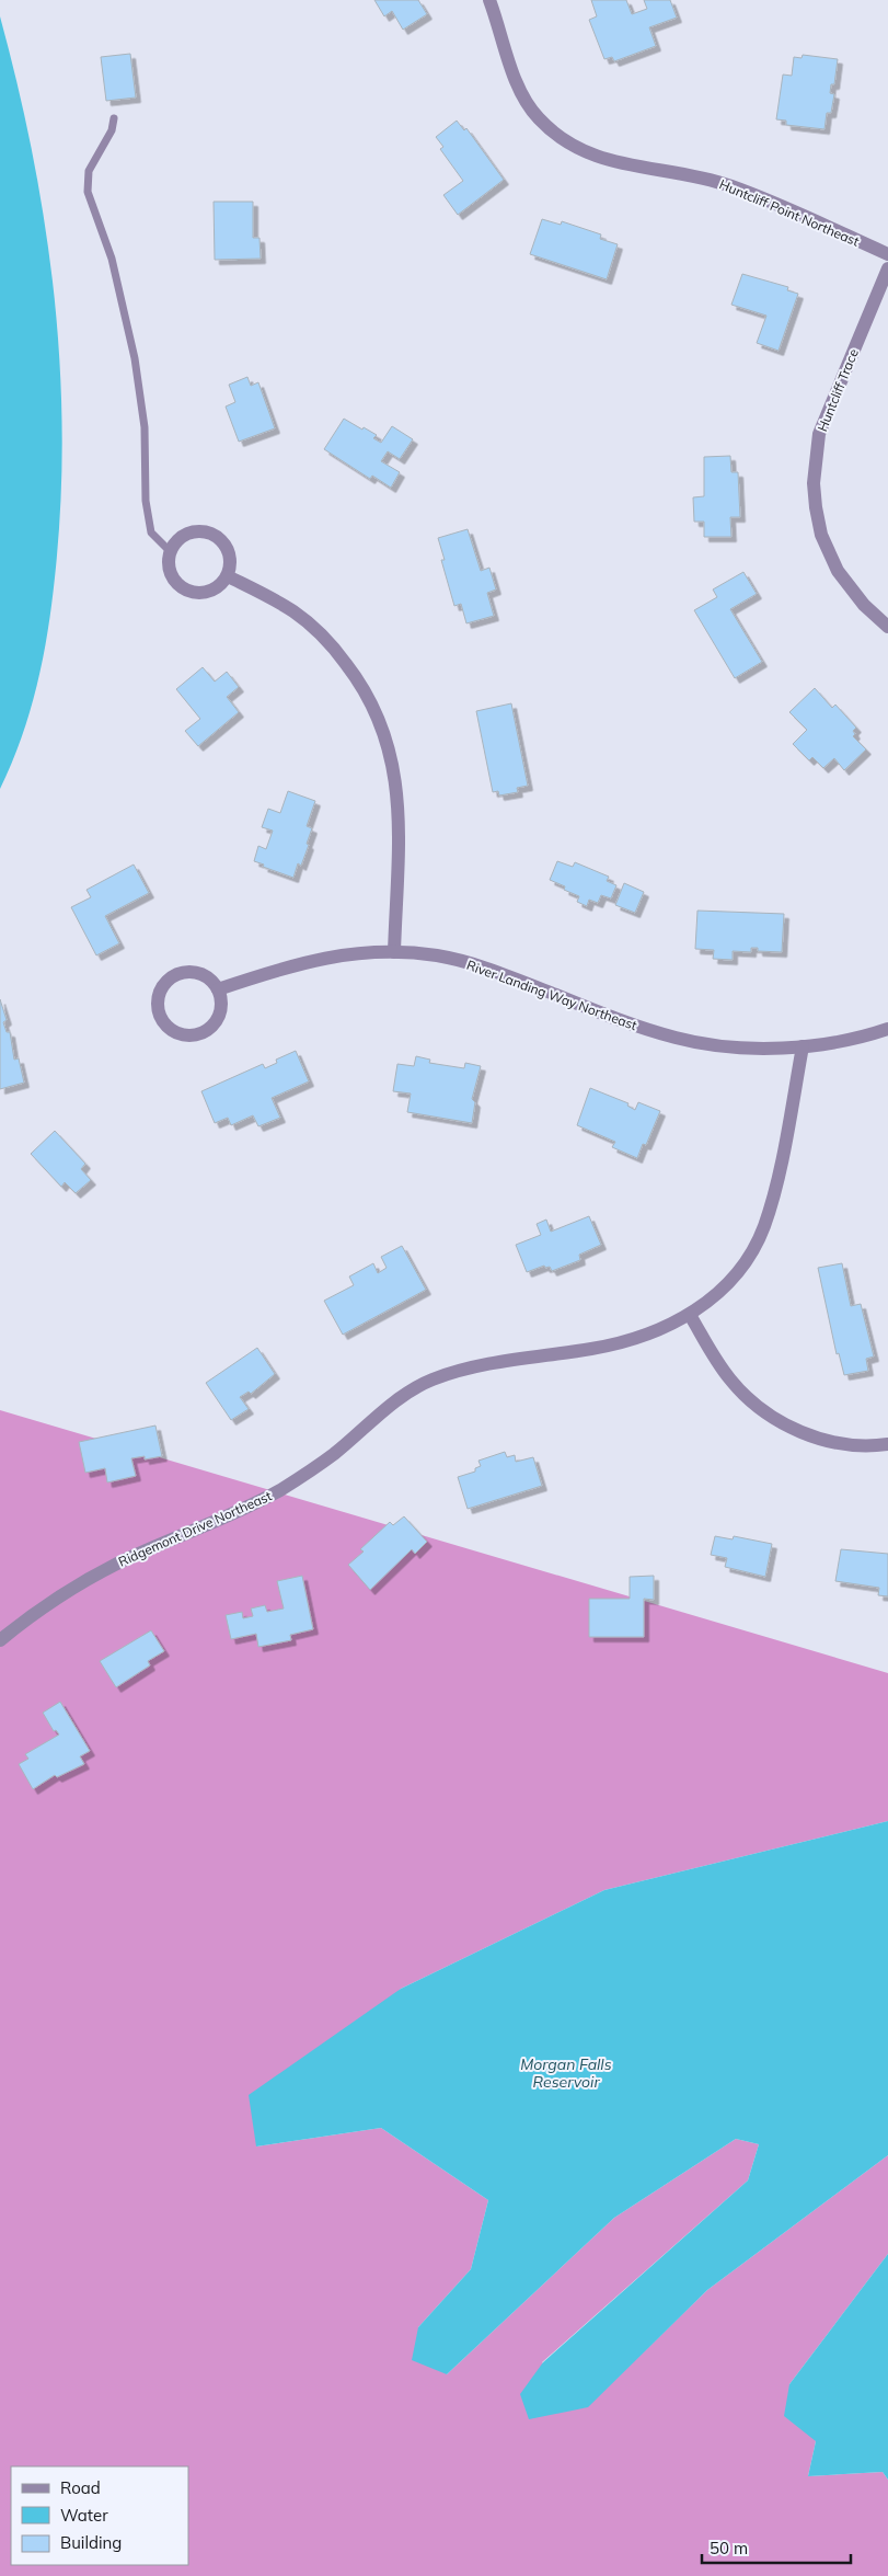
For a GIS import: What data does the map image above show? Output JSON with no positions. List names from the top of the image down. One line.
{"streets":{"street":["Huntcliff Point Northeast","Huntcliff Trace","River Landing Way Northeast","Ridgemont Drive Northeast"]},"crossings":[["River Landing Way Northeast","Ridgemont Drive Northeast"]],"water":["Morgan Falls Reservoir"],"legend":["Road","Water","Building"],"scale_bar":"50 m"}
